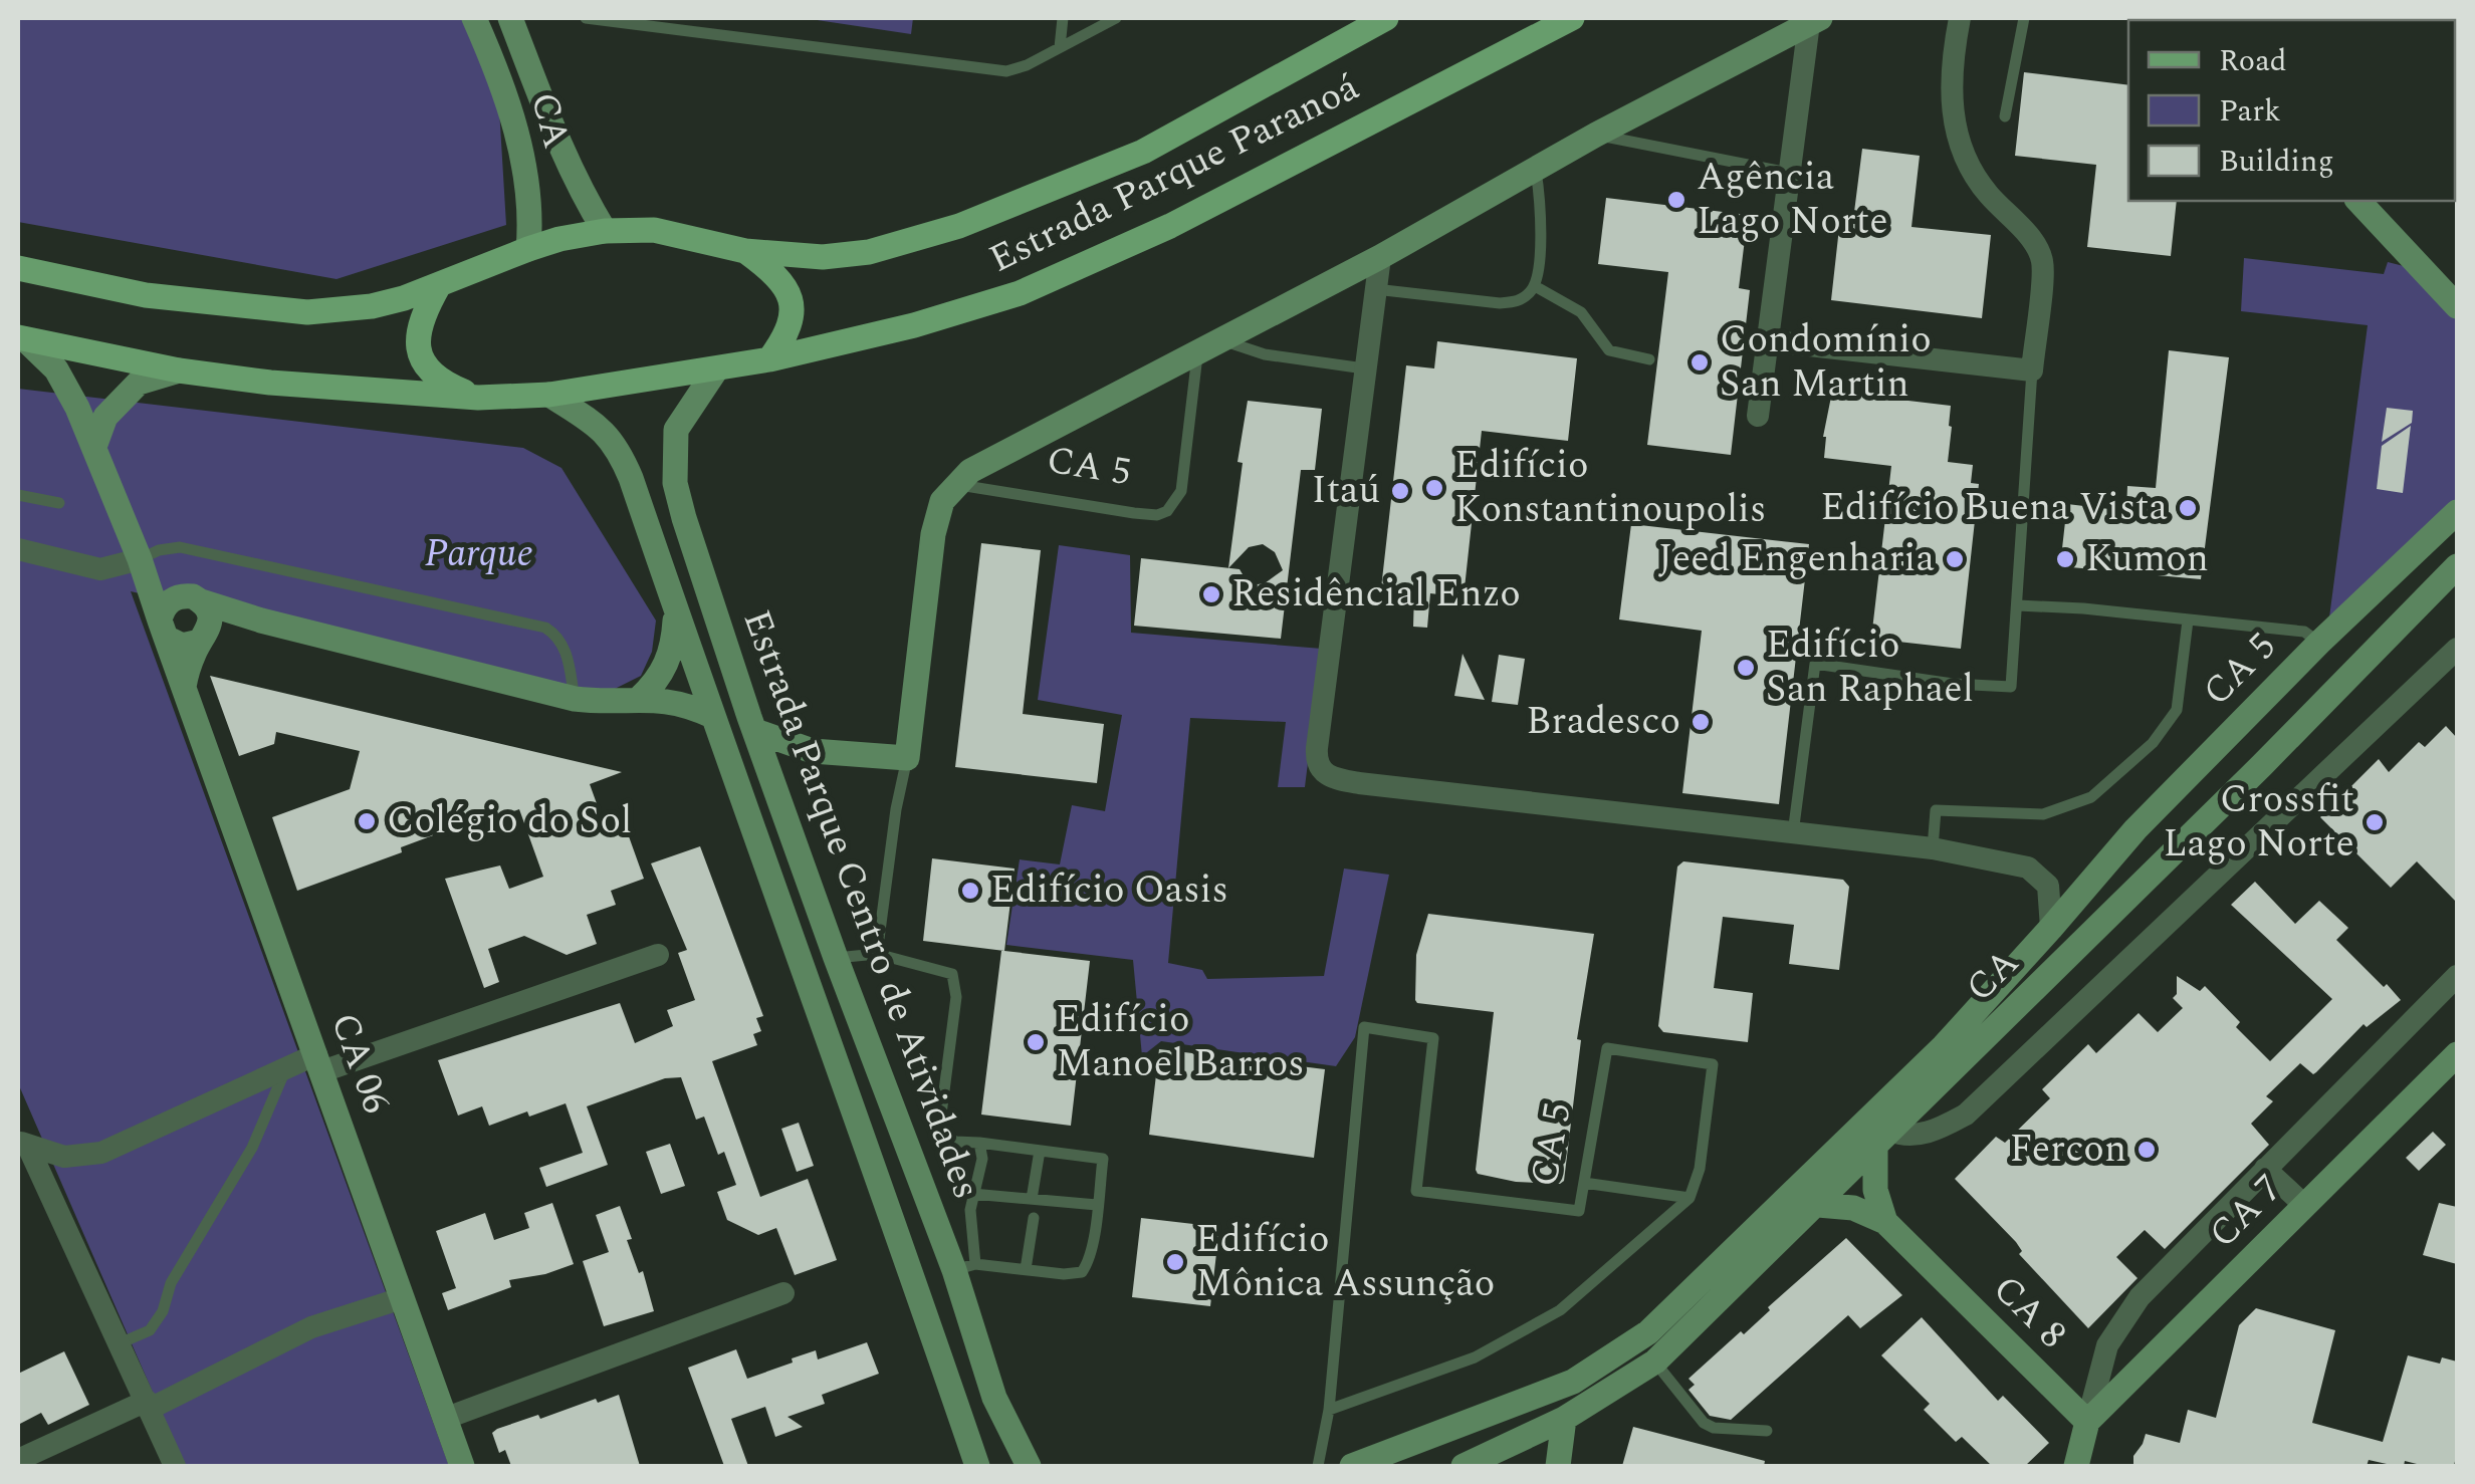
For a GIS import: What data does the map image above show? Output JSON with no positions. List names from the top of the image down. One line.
{"streets":{"main road":["Estrada Parque Paranoá"],"street":["CA","CA 5","Estrada Parque Centro de Atividades","CA 06","CA 7","CA 8"]},"crossings":[["CA","Estrada Parque Paranoá"],["CA","CA 5"],["CA","CA 8"],["Estrada Parque Paranoá","Estrada Parque Centro de Atividades"],["Estrada Parque Paranoá","CA 06"],["CA 7","CA 8"]],"parks":["Parque"],"places":["Agência Lago Norte","Condomínio San Martin","Edifício Konstantinoupolis","Itaú","Edifício Buena Vista","Jeed Engenharia","Kumon","Residêncial Enzo","Edifício San Raphael","Bradesco","Colégio do Sol","Crossfit Lago Norte","Edifício Oasis","Edifício Manoel Barros","Fercon","Edifício Mônica Assunção"],"legend":["Road","Park","Building"]}
